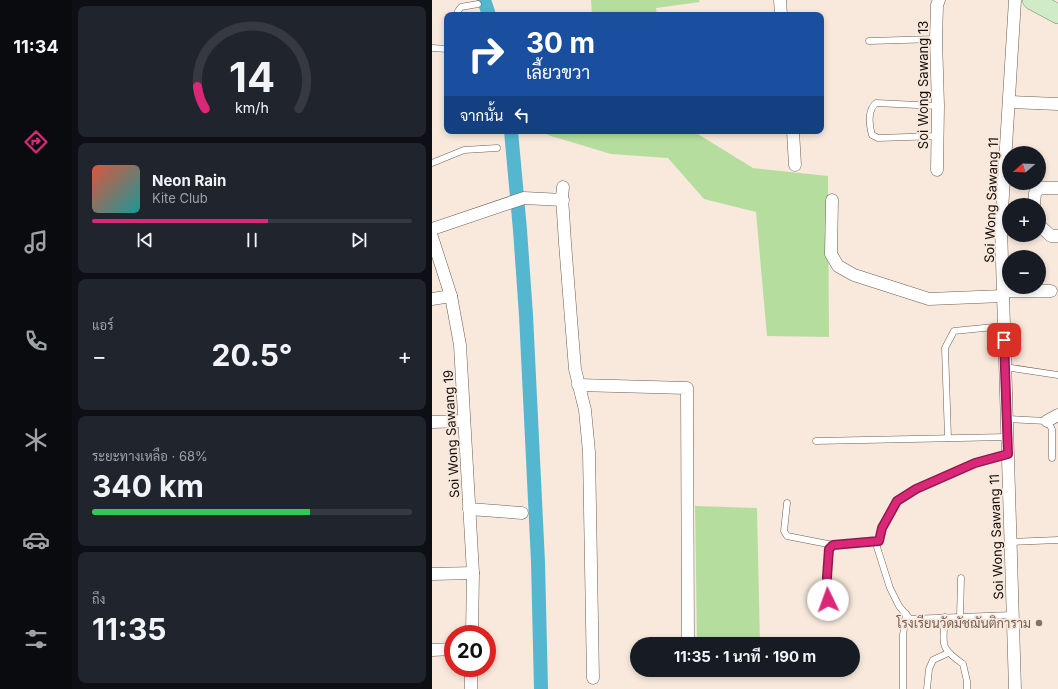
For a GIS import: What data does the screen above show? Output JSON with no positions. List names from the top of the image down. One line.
{"streets":{"street":["Soi Wong Sawang 13","Soi Wong Sawang 11","Soi Wong Sawang 19"]},"places":["โรงเรียนวัดมัชฌันติการาม"],"north":"left","page":{"tabs":"11:34","turn":["30 m","เลี้ยวขวา"],"then":"จากนั้น","map_buttons":["+","−"],"song":["Neon Rain","Kite Club"],"tile":["แอร์",["ระยะทางเหลือ · 68%","340 km"],["ถึง","11:35"]],"heat":["−","20.5°","+"],"limit":"20","trip":"11:35 · 1 นาที · 190 m","gauge":["14","km/h"]}}
